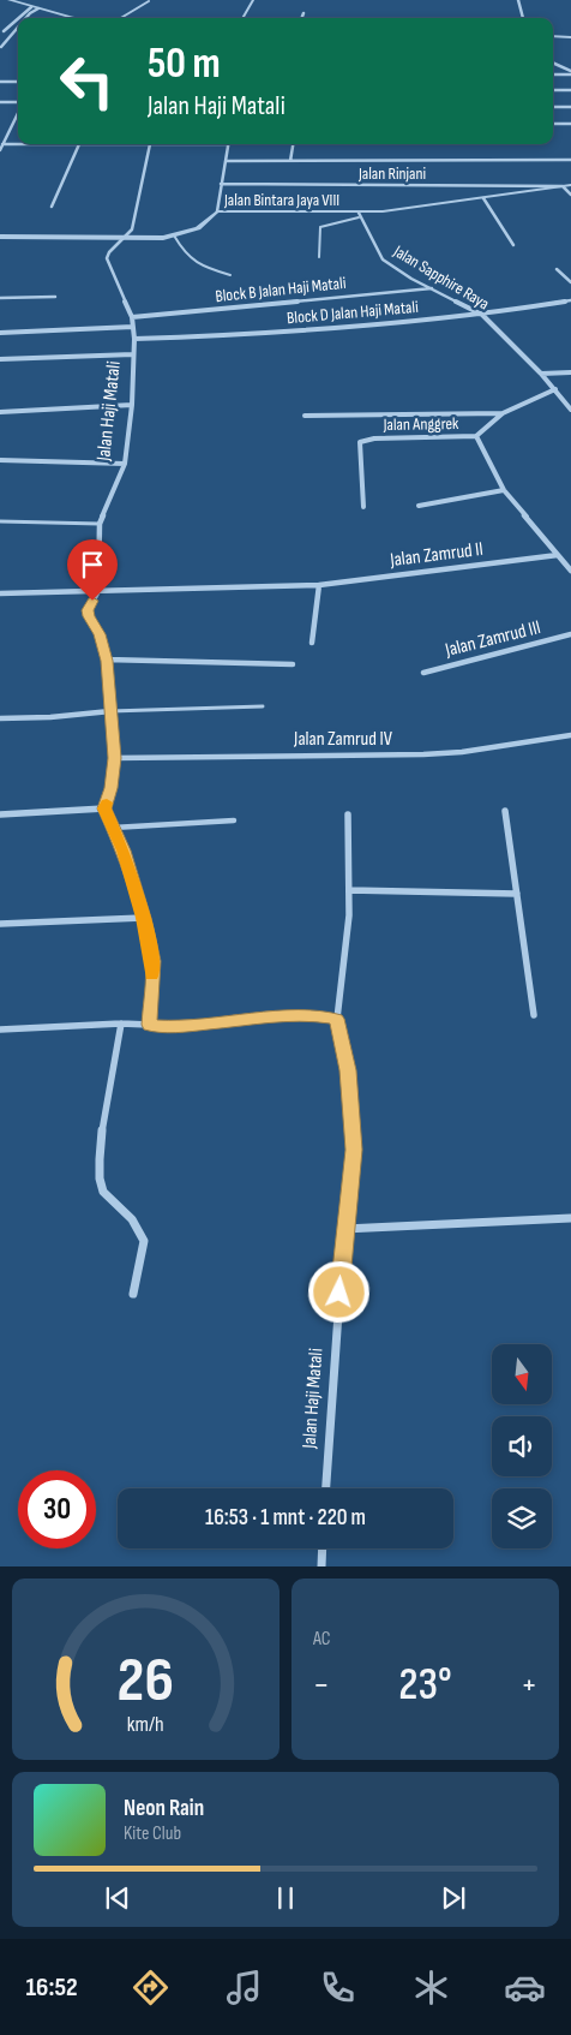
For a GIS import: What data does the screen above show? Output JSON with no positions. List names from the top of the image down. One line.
{"streets":{"street":["Jalan Rinjani","Jalan Bintara Jaya VIII","Jalan Sapphire Raya","Block B Jalan Haji Matali","Block D Jalan Haji Matali","Jalan Haji Matali","Jalan Anggrek","Jalan Zamrud II","Jalan Zamrud III","Jalan Zamrud IV"]},"crossings":[["Jalan Rinjani","Jalan Bintara Jaya VIII"],["Jalan Bintara Jaya VIII","Jalan Sapphire Raya"],["Jalan Bintara Jaya VIII","Jalan Haji Matali"],["Jalan Sapphire Raya","Block B Jalan Haji Matali"],["Jalan Sapphire Raya","Block D Jalan Haji Matali"],["Block B Jalan Haji Matali","Jalan Haji Matali"],["Block D Jalan Haji Matali","Jalan Haji Matali"],["Jalan Haji Matali","Jalan Zamrud II"],["Jalan Haji Matali","Jalan Zamrud IV"]],"north":"bottom","page":{"turn":["50 m","Jalan Haji Matali"],"limit":"30","trip":"16:53 · 1 mnt · 220 m","tile":"AC","heat":["−","23°","+"],"song":["Neon Rain","Kite Club"],"tabs":"16:52","gauge":["26","km/h"]}}
